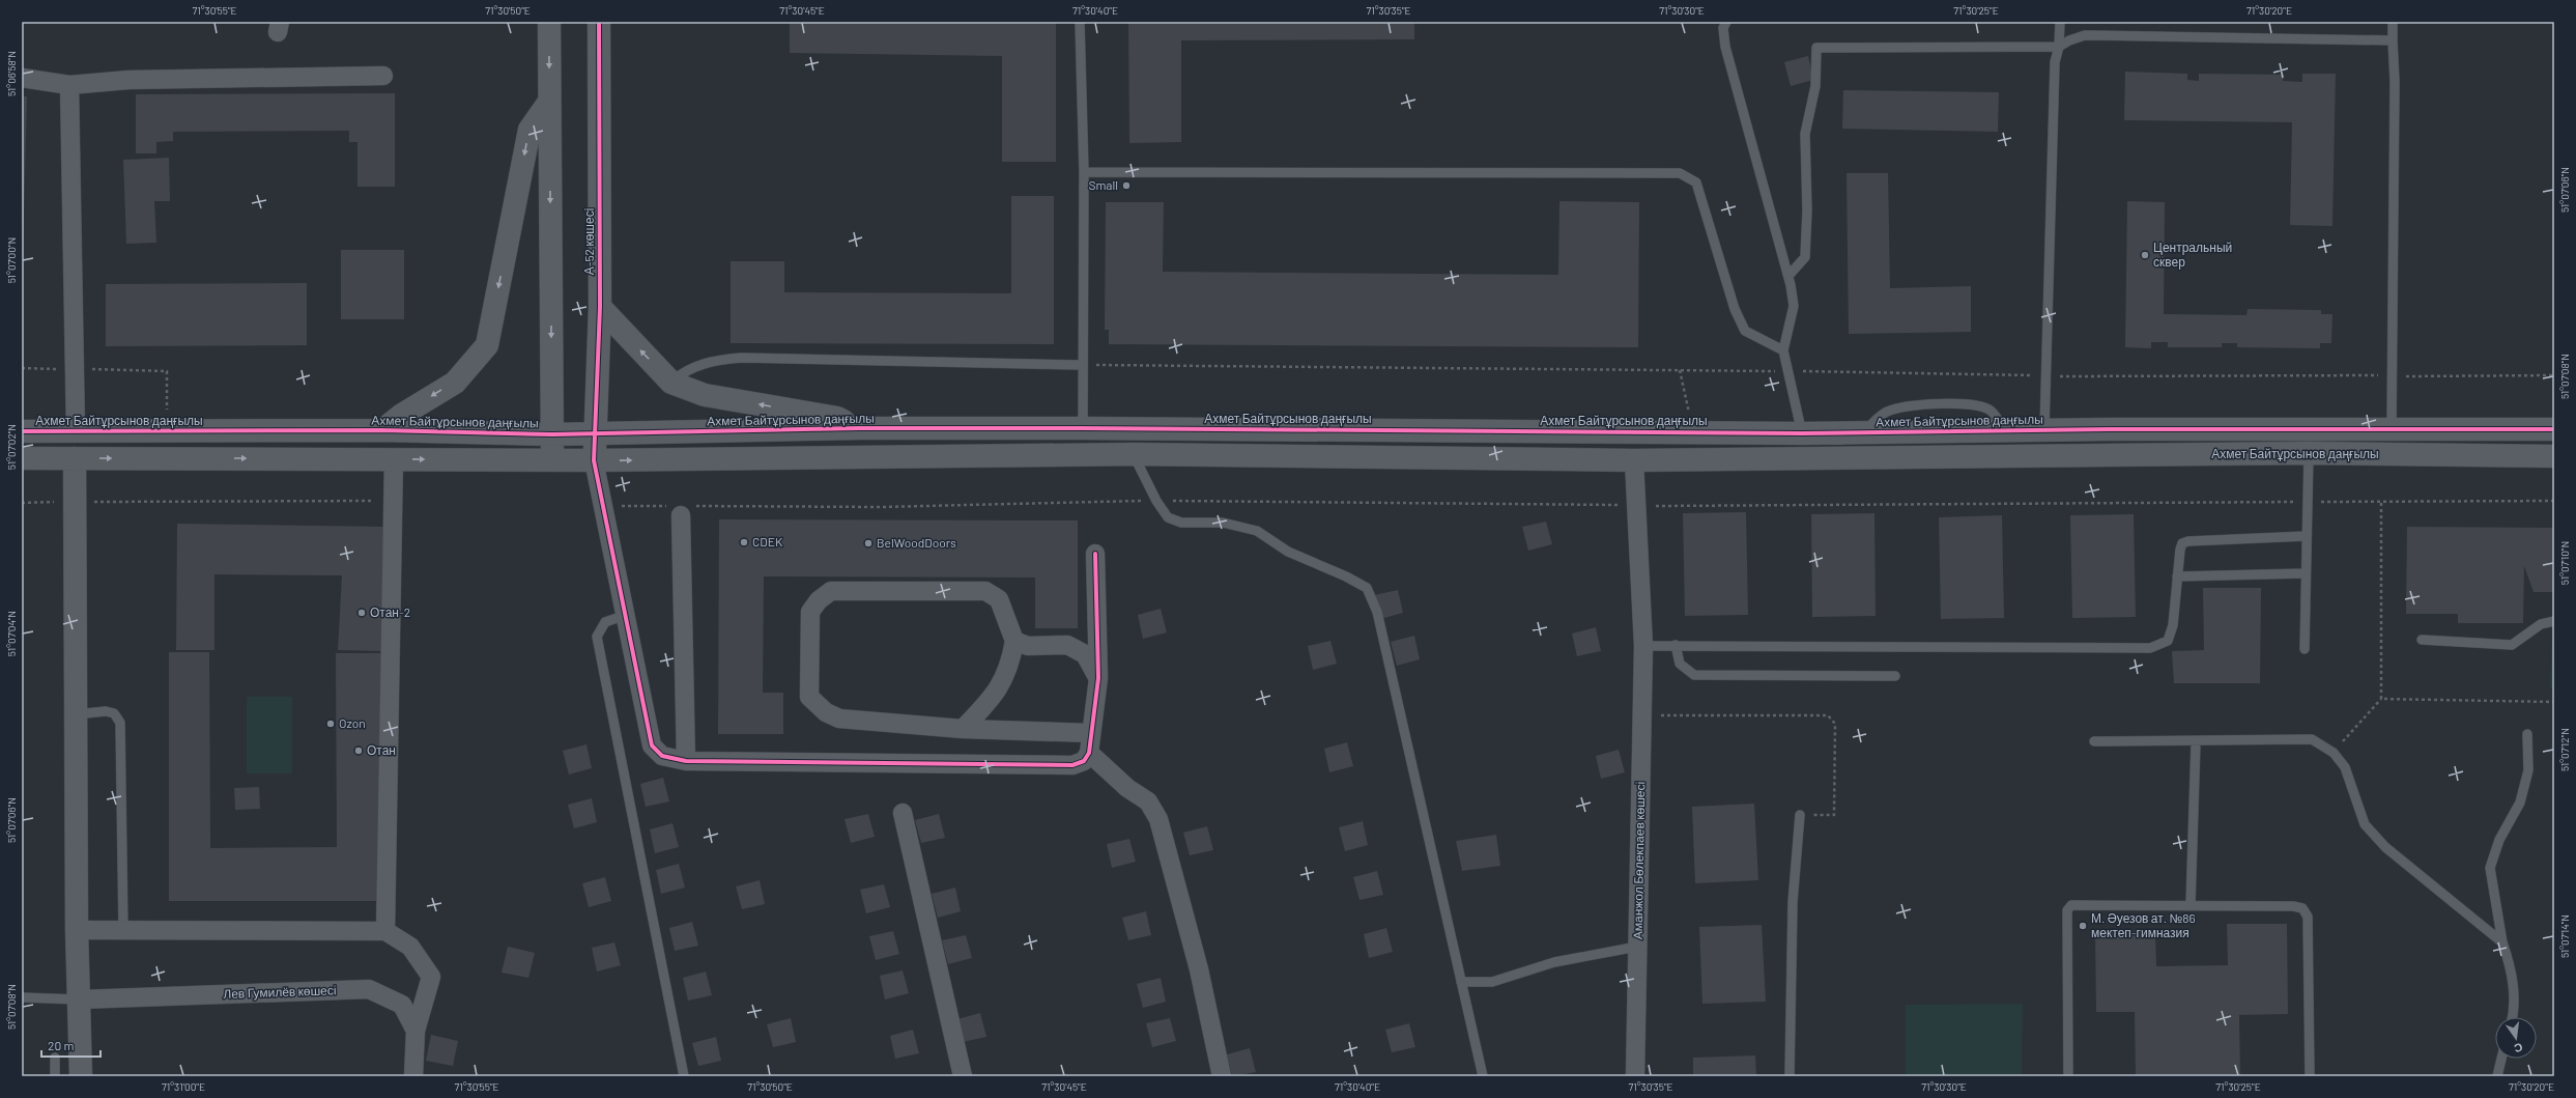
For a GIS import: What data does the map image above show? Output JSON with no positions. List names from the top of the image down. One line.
{"streets":{"street":["А-52 көшесі","Ахмет Байтұрсынов даңғылы","Аманжол Бөлекпаев көшесі","Лев Гумилёв көшесі"]},"crossings":[["А-52 көшесі","Ахмет Байтұрсынов даңғылы"],["Ахмет Байтұрсынов даңғылы","Аманжол Бөлекпаев көшесі"]],"places":["Small","Центральный сквер","CDEK","BelWoodDoors","Отан-2","Ozon","Отан","М. Әуезов ат. №86 мектеп-гимназия"],"scale_bar":"20 m","north":"bottom","coordinates":["71°30'55\"E","71°30'50\"E","71°30'45\"E","71°30'40\"E","71°30'35\"E","71°30'30\"E","71°30'25\"E","71°30'20\"E","51°06'58\"N","51°07'06\"N","51°07'00\"N","51°07'08\"N","51°07'02\"N","51°07'10\"N","51°07'04\"N","51°07'12\"N","51°07'14\"N","71°31'00\"E"]}
